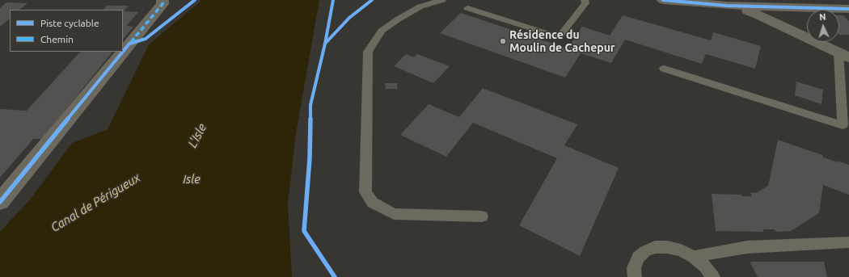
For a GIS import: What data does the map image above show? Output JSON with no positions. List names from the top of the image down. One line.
{"water":["L'Isle","Isle","Canal de Périgueux"],"places":["Résidence du Moulin de Cachepur"],"legend":["Piste cyclable","Chemin"],"north":"top"}
